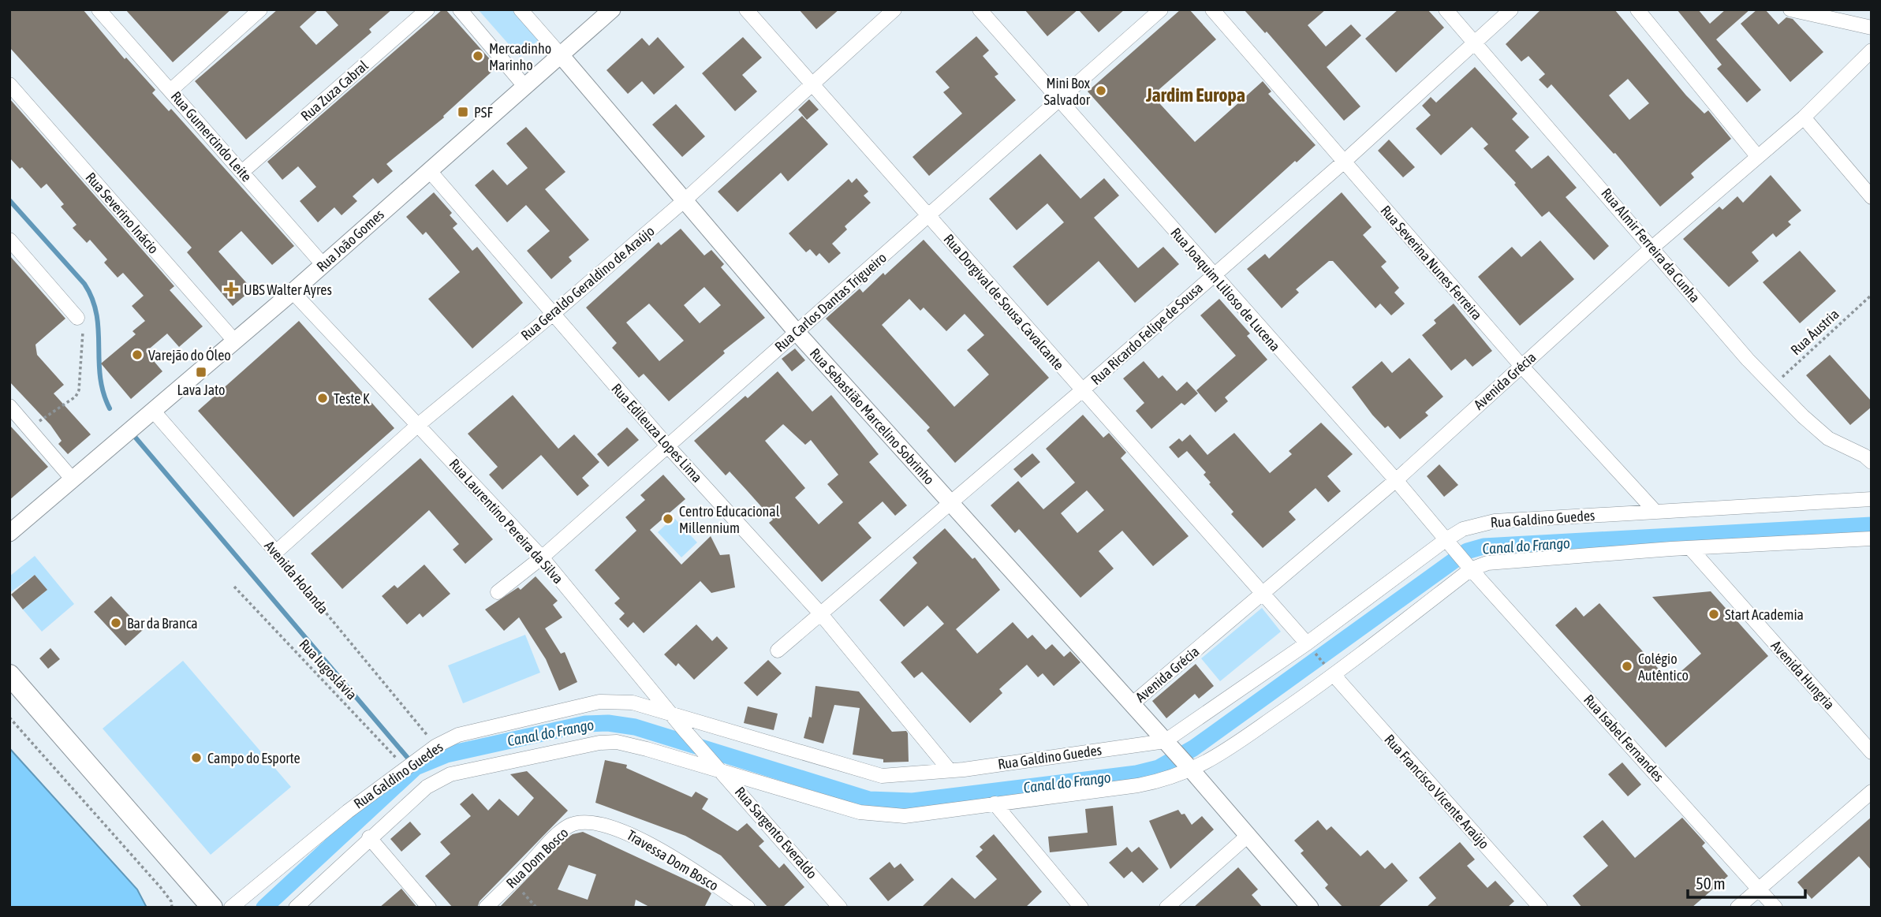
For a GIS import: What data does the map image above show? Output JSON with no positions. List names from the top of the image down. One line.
{"streets":{"street":["Rua Zuza Cabral","Rua Gumercindo Leite","Rua Severino Inácio","Rua João Gomes","Rua Almir Ferreira da Cunha","Rua Severina Nunes Ferreira","Rua Geraldo Geraldino de Araújo","Rua Joaquim Lilioso de Lucena","Rua Carlos Dantas Trigueiro","Rua Dorgival de Sousa Cavalcante","Rua Ricardo Felipe de Sousa","Avenida Grécia","Rua Sebastião Marcelino Sobrinho","Rua Edileuza Lopes Lima","Rua Galdino Guedes","Rua Laurentino Pereira da Silva","Avenida Holanda","Avenida Hungria","Rua Isabel Fernandes","Rua Francisco Vicente Araújo","Rua Sargento Everaldo","Rua Dom Bosco","Travessa Dom Bosco"],"path":["Rua Áustria","Rua Iugoslávia"]},"crossings":[["Rua Zuza Cabral","Rua Gumercindo Leite"],["Rua Gumercindo Leite","Rua João Gomes"],["Rua Severino Inácio","Rua João Gomes"],["Rua João Gomes","Rua Sebastião Marcelino Sobrinho"],["Rua João Gomes","Rua Edileuza Lopes Lima"],["Rua João Gomes","Rua Laurentino Pereira da Silva"],["Rua João Gomes","Avenida Holanda"],["Rua Almir Ferreira da Cunha","Rua Áustria"],["Rua Almir Ferreira da Cunha","Rua Ricardo Felipe de Sousa"],["Rua Almir Ferreira da Cunha","Avenida Grécia"],["Rua Severina Nunes Ferreira","Rua Ricardo Felipe de Sousa"],["Rua Severina Nunes Ferreira","Avenida Grécia"],["Rua Severina Nunes Ferreira","Rua Galdino Guedes"],["Rua Geraldo Geraldino de Araújo","Rua Dorgival de Sousa Cavalcante"],["Rua Geraldo Geraldino de Araújo","Rua Sebastião Marcelino Sobrinho"],["Rua Geraldo Geraldino de Araújo","Rua Edileuza Lopes Lima"],["Rua Geraldo Geraldino de Araújo","Rua Laurentino Pereira da Silva"],["Rua Geraldo Geraldino de Araújo","Avenida Holanda"],["Rua Joaquim Lilioso de Lucena","Rua Carlos Dantas Trigueiro"],["Rua Joaquim Lilioso de Lucena","Rua Ricardo Felipe de Sousa"],["Rua Joaquim Lilioso de Lucena","Avenida Grécia"],["Rua Joaquim Lilioso de Lucena","Rua Galdino Guedes"],["Rua Joaquim Lilioso de Lucena","Rua Isabel Fernandes"],["Rua Carlos Dantas Trigueiro","Rua Dorgival de Sousa Cavalcante"],["Rua Carlos Dantas Trigueiro","Rua Sebastião Marcelino Sobrinho"],["Rua Carlos Dantas Trigueiro","Rua Edileuza Lopes Lima"],["Rua Carlos Dantas Trigueiro","Rua Laurentino Pereira da Silva"],["Rua Dorgival de Sousa Cavalcante","Rua Ricardo Felipe de Sousa"],["Rua Dorgival de Sousa Cavalcante","Avenida Grécia"],["Rua Dorgival de Sousa Cavalcante","Rua Galdino Guedes"],["Rua Ricardo Felipe de Sousa","Rua Sebastião Marcelino Sobrinho"],["Rua Ricardo Felipe de Sousa","Rua Edileuza Lopes Lima"],["Avenida Grécia","Rua Sebastião Marcelino Sobrinho"],["Rua Sebastião Marcelino Sobrinho","Rua Galdino Guedes"],["Rua Edileuza Lopes Lima","Rua Galdino Guedes"],["Rua Galdino Guedes","Rua Laurentino Pereira da Silva"],["Rua Galdino Guedes","Avenida Holanda"],["Rua Galdino Guedes","Rua Iugoslávia"],["Rua Galdino Guedes","Avenida Hungria"],["Rua Galdino Guedes","Rua Isabel Fernandes"],["Rua Galdino Guedes","Rua Francisco Vicente Araújo"],["Rua Galdino Guedes","Rua Sargento Everaldo"],["Rua Laurentino Pereira da Silva","Rua Sargento Everaldo"],["Rua Dom Bosco","Travessa Dom Bosco"]],"districts":["Jardim Europa"],"water":["Canal do Frango"],"places":{"other":["Mercadinho Marinho","Mini Box Salvador","Varejão do Óleo","Teste K","Centro Educacional Millennium","Start Academia","Bar da Branca","Colégio Autêntico","Campo do Esporte"],"transit":["PSF","Lava Jato"],"health":["UBS Walter Ayres"]},"scale_bar":"50 m"}
